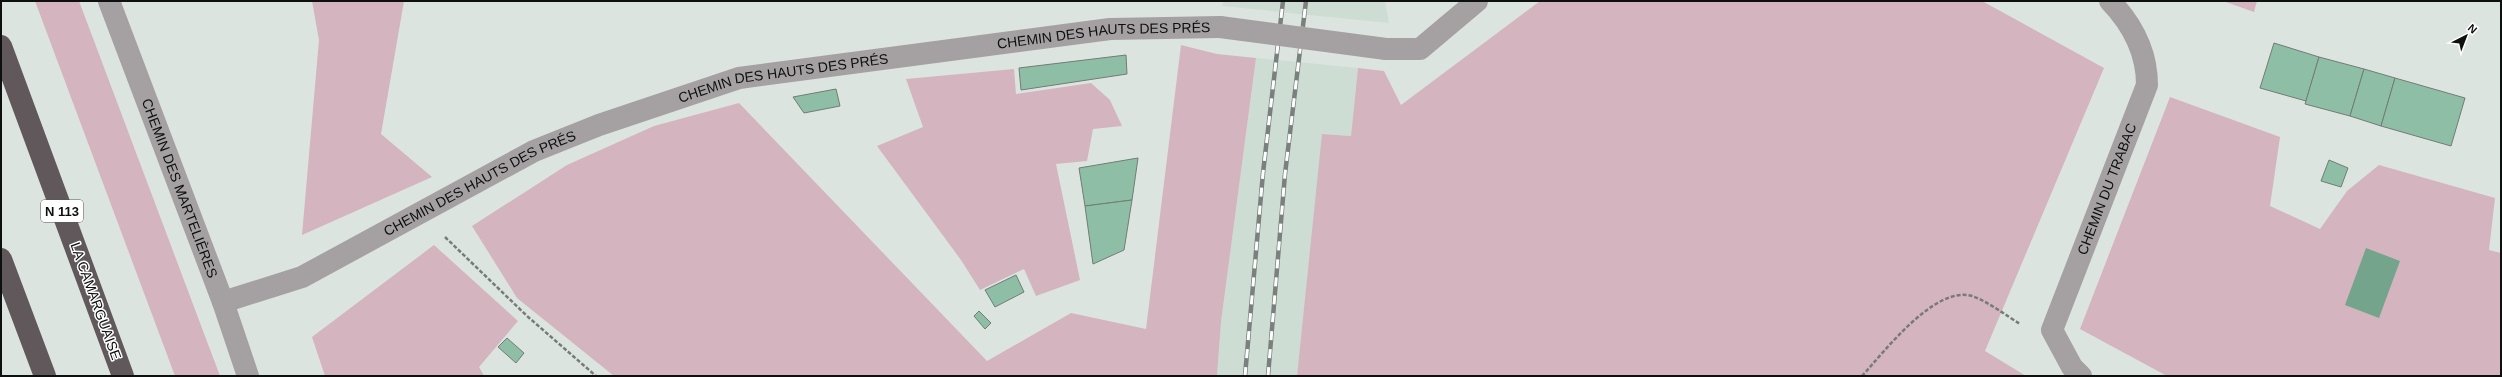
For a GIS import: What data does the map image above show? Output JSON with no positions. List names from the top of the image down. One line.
{"streets":{"highway":["N 113","LA CAMARGUAISE"],"street":["CHEMIN DES HAUTS DES PRÉS","CHEMIN DES MARTELIÈRES","CHEMIN DU TRABAC"]},"crossings":[["CHEMIN DES HAUTS DES PRÉS","CHEMIN DES MARTELIÈRES"]],"north":"top right"}
